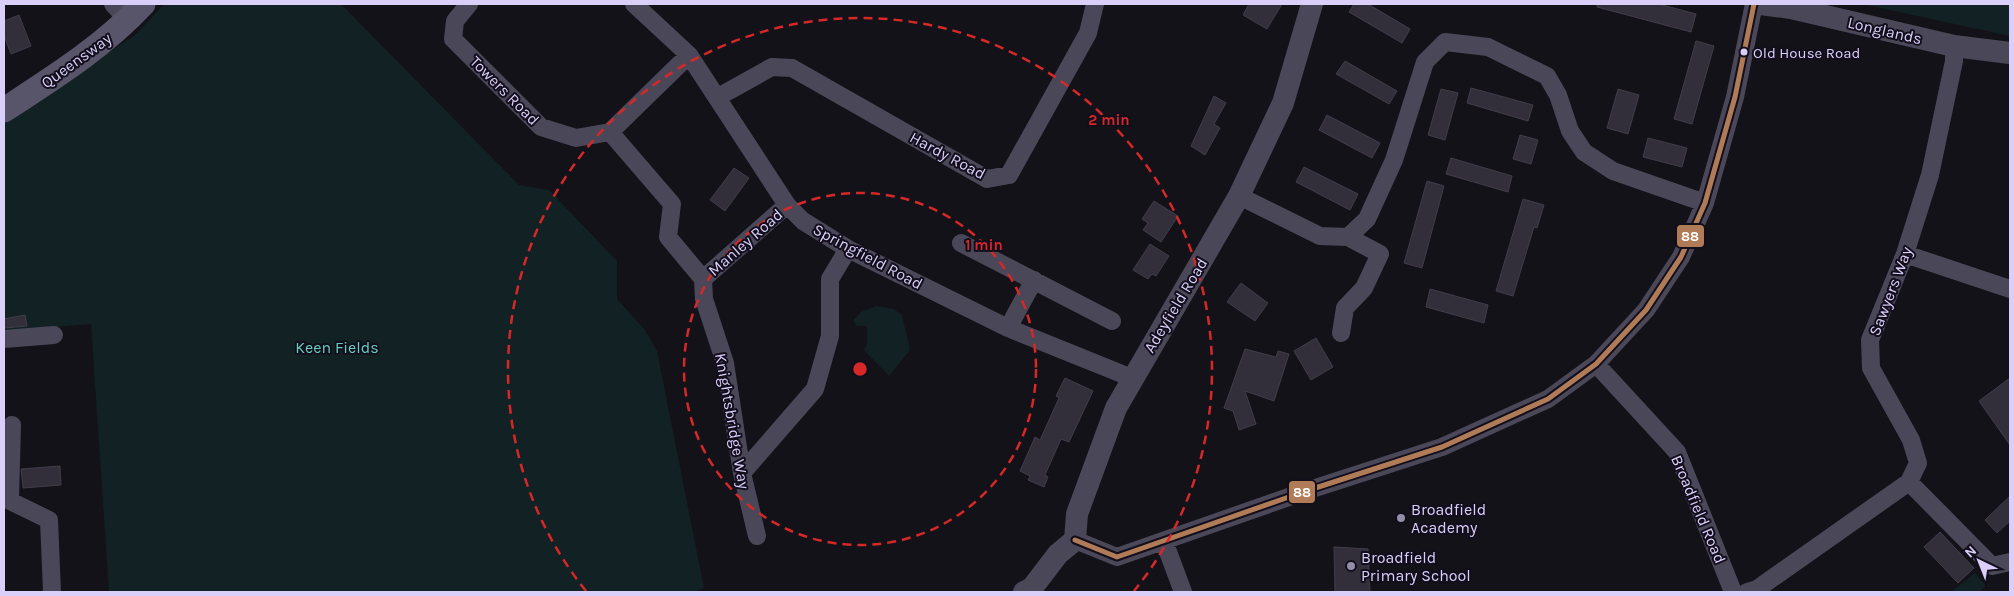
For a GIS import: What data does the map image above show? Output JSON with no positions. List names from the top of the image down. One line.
{"streets":{"main road":["Queensway"],"street":["Longlands","Towers Road","Hardy Road","Manley Road","Springfield Road","Sawyers Way","Adeyfield Road","Knightsbridge Way","Broadfield Road"]},"crossings":[["Longlands","Sawyers Way"],["Hardy Road","Springfield Road"],["Manley Road","Springfield Road"],["Manley Road","Knightsbridge Way"],["Springfield Road","Adeyfield Road"]],"parks":["Keen Fields"],"places":["Old House Road","Broadfield Academy","Broadfield Primary School"],"lines":["transit line 88"],"north":"top left","rings":["2 min","1 min"]}
